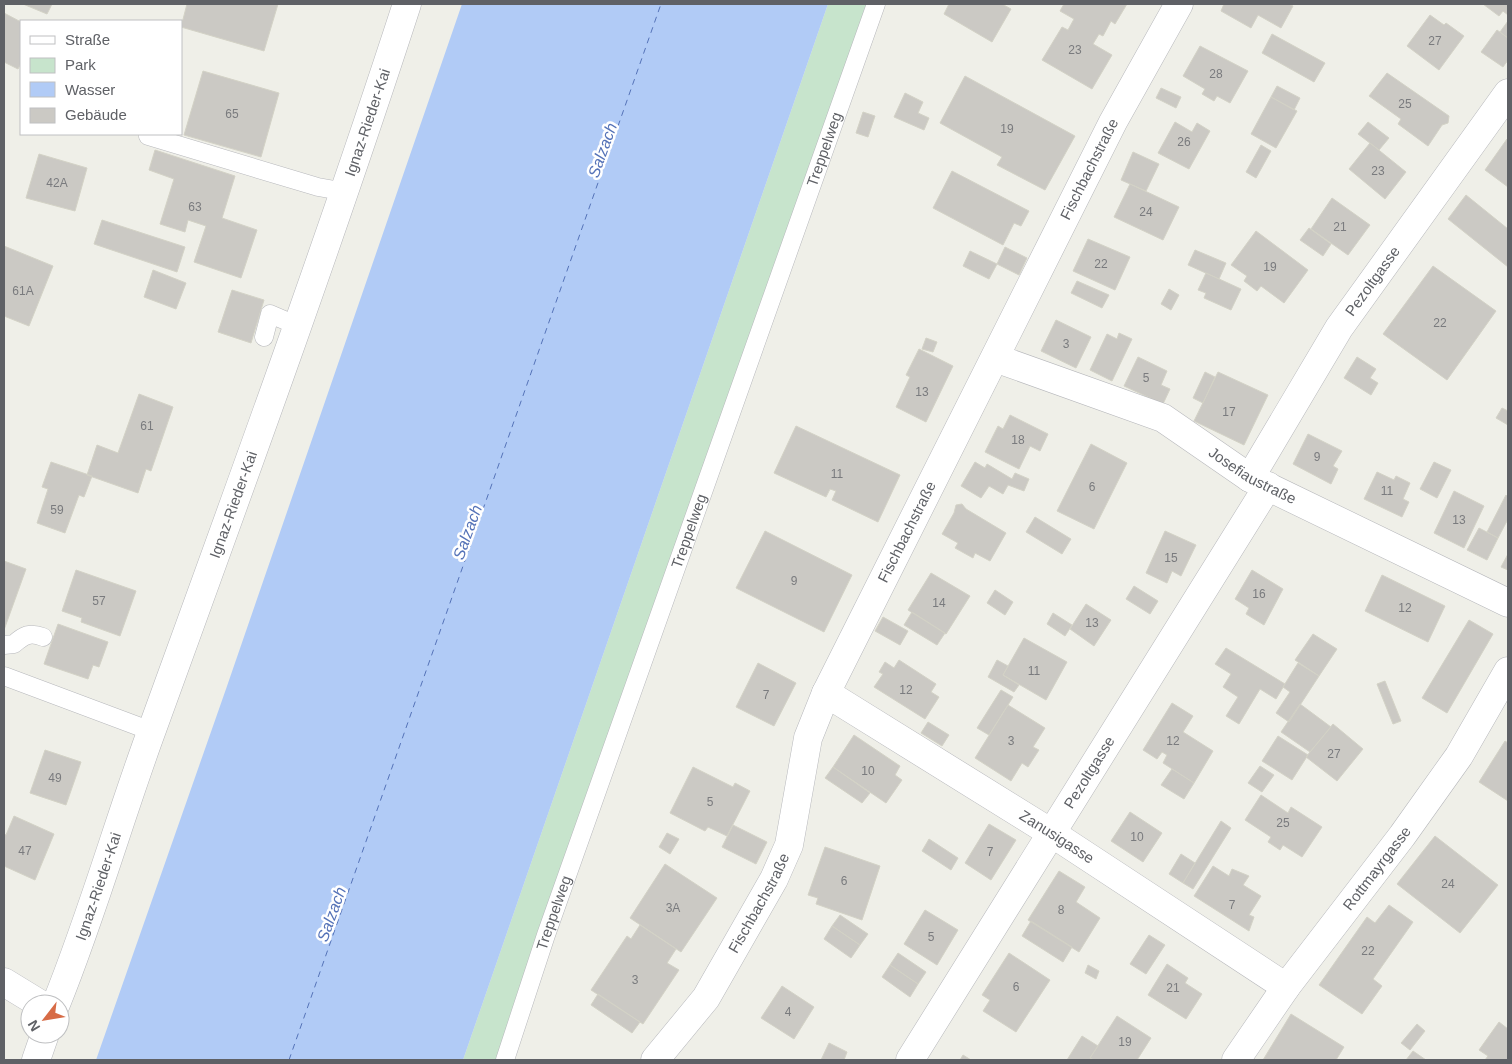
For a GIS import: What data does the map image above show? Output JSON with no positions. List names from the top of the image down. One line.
{"streets":{"street":["Ignaz-Rieder-Kai","Fischbachstraße","Pezoltgasse","Josefiaustraße","Zanusigasse","Rottmayrgasse"],"lane":["Treppelweg"]},"crossings":[["Fischbachstraße","Josefiaustraße"],["Fischbachstraße","Zanusigasse"],["Pezoltgasse","Josefiaustraße"],["Pezoltgasse","Zanusigasse"],["Zanusigasse","Rottmayrgasse"]],"water":["Salzach"],"house_numbers":["27","23","28","25","65","19","26","23","42A","63","24","21","22","19","61A","22","3","5","13","17","61","18","9","11","6","11","59","13","15","9","16","57","14","12","13","11","12","7","3","12","27","10","49","5","25","10","47","7","6","24","7","3A","8","5","22","3","6","21","4","19"],"legend":["Straße","Park","Wasser","Gebäude"],"north":"bottom left"}
